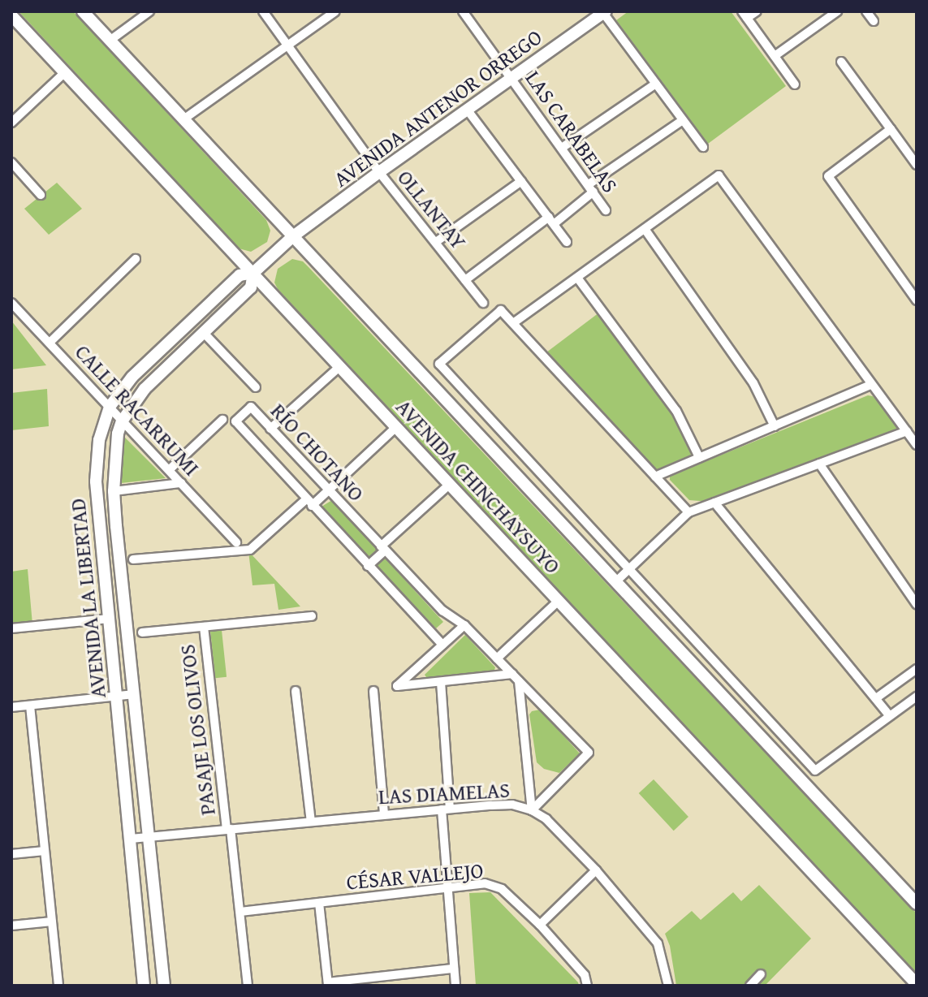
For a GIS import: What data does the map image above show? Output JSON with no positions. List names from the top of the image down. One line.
{"streets":{"street":["AVENIDA ANTENOR ORREGO","LAS CARABELAS","OLLANTAY","CALLE RACARRUMI","RÍO CHOTANO","AVENIDA CHINCHAYSUYO","AVENIDA LA LIBERTAD","PASAJE LOS OLIVOS","LAS DIAMELAS","CÉSAR VALLEJO"]},"crossings":[["AVENIDA ANTENOR ORREGO","LAS CARABELAS"],["AVENIDA ANTENOR ORREGO","OLLANTAY"],["AVENIDA ANTENOR ORREGO","AVENIDA CHINCHAYSUYO"],["AVENIDA ANTENOR ORREGO","AVENIDA LA LIBERTAD"],["CALLE RACARRUMI","AVENIDA LA LIBERTAD"],["RÍO CHOTANO","LAS DIAMELAS"],["AVENIDA CHINCHAYSUYO","AVENIDA LA LIBERTAD"],["AVENIDA LA LIBERTAD","LAS DIAMELAS"],["PASAJE LOS OLIVOS","LAS DIAMELAS"],["PASAJE LOS OLIVOS","CÉSAR VALLEJO"]]}
